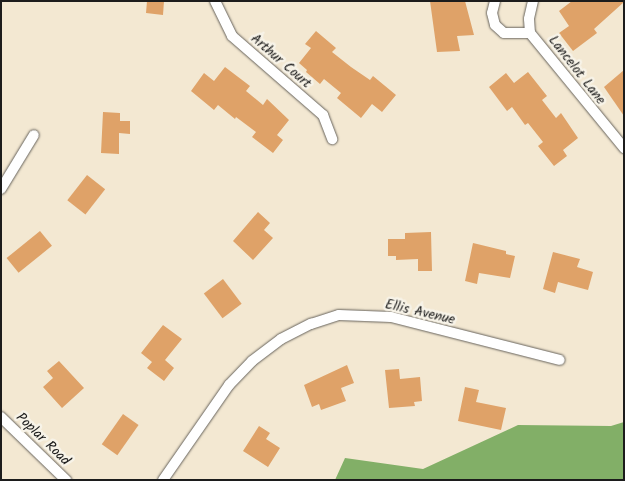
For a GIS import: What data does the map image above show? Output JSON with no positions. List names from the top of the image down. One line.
{"streets":{"street":["Arthur Court","Lancelot Lane","Ellis Avenue","Poplar Road"]}}
